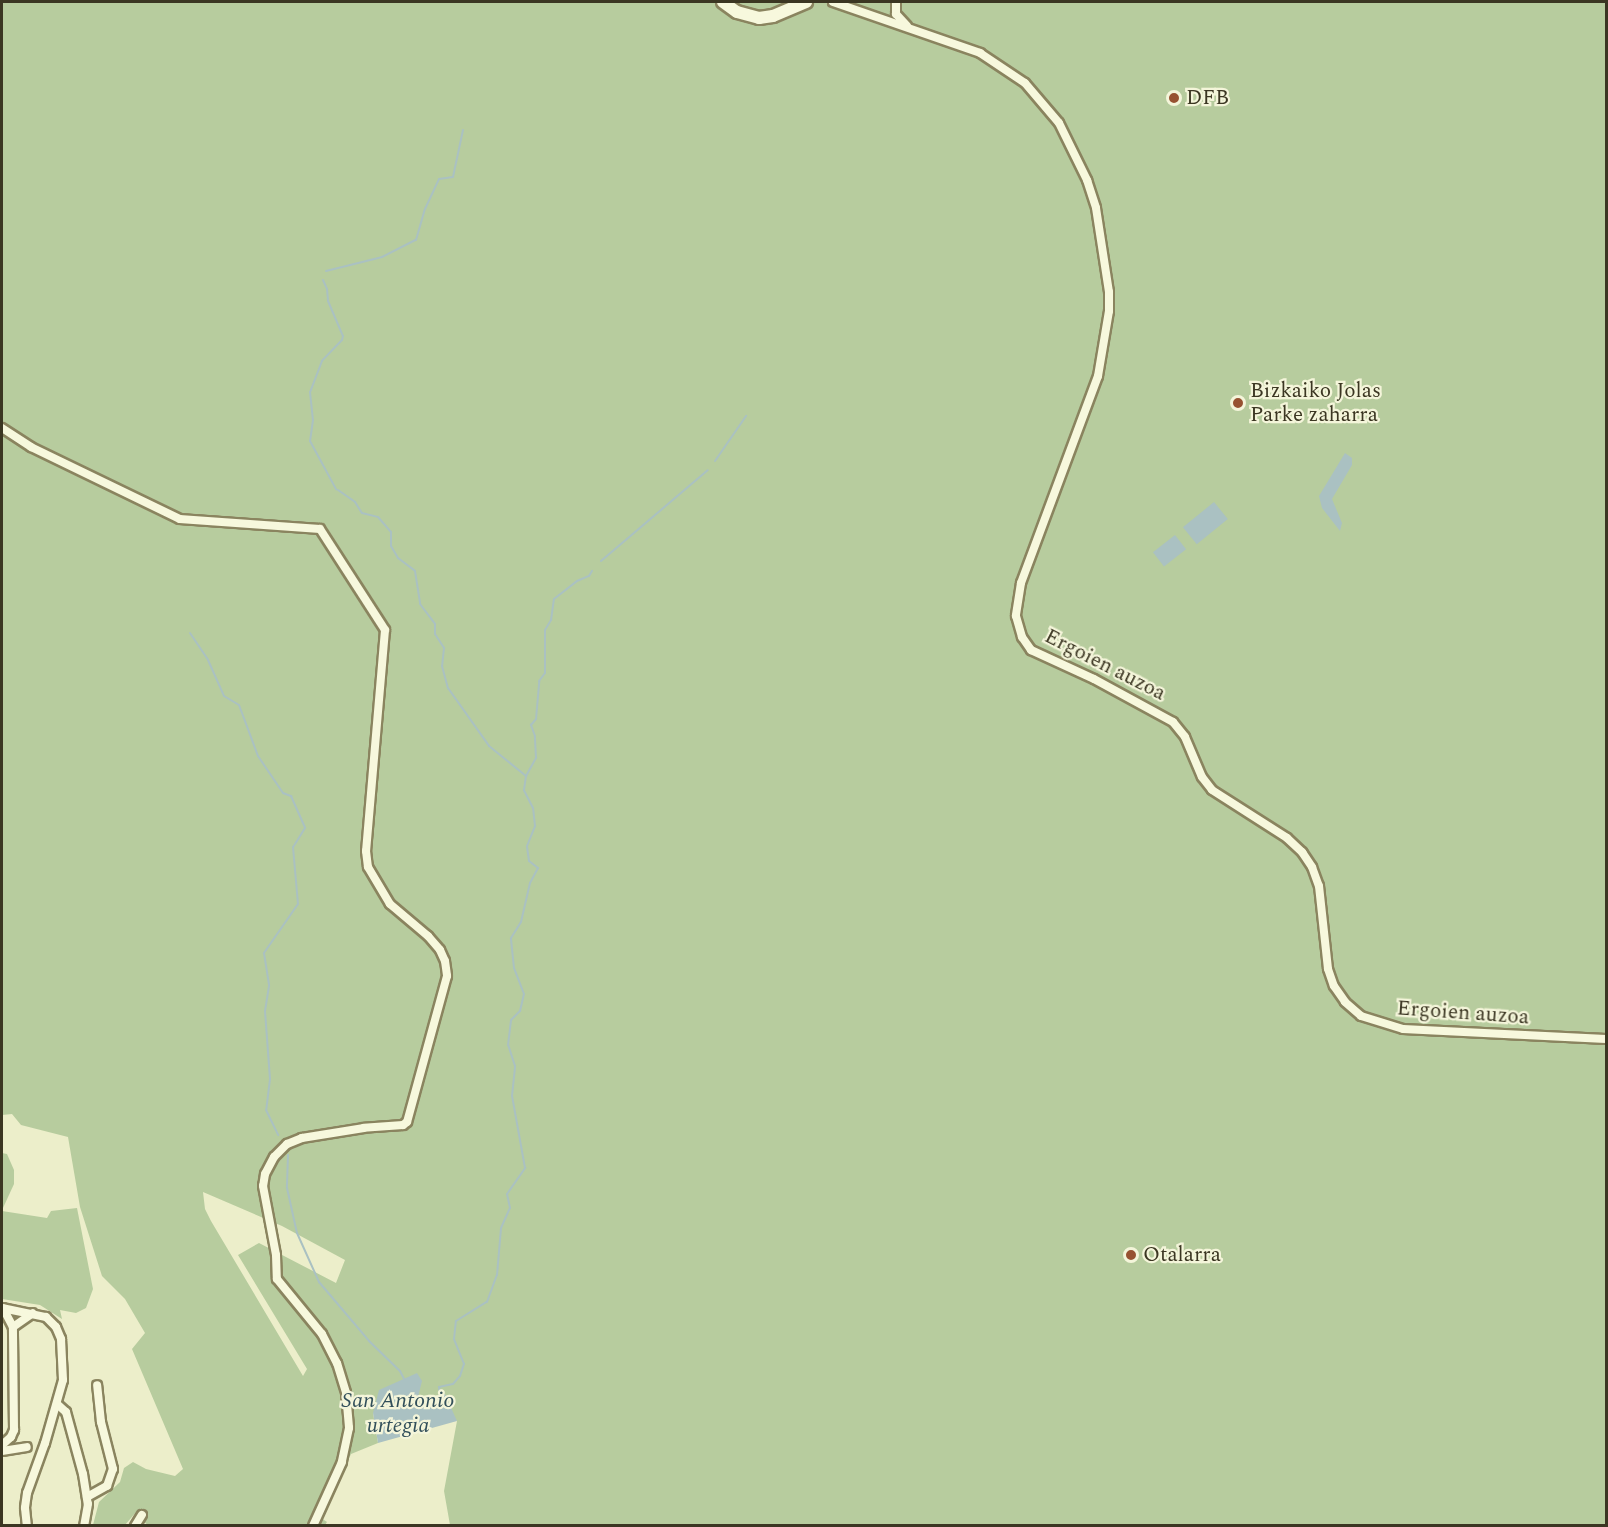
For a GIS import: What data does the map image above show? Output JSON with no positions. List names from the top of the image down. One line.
{"streets":{"street":["Ergoien auzoa"]},"water":["San Antonio urtegia"],"places":["DFB","Bizkaiko Jolas Parke zaharra","Otalarra"]}
